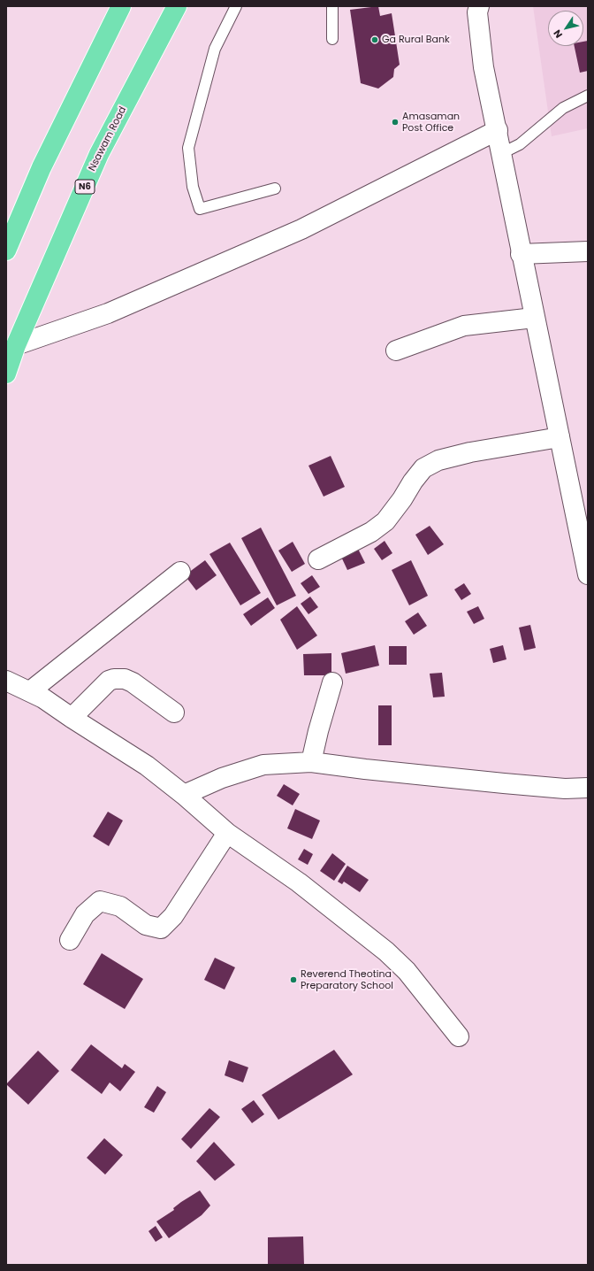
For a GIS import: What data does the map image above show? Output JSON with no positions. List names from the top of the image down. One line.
{"streets":{"highway":["Nsawam Road","N6"]},"places":["Ga Rural Bank","Amasaman Post Office","Reverend Theotina Preparatory School"],"north":"bottom left"}
